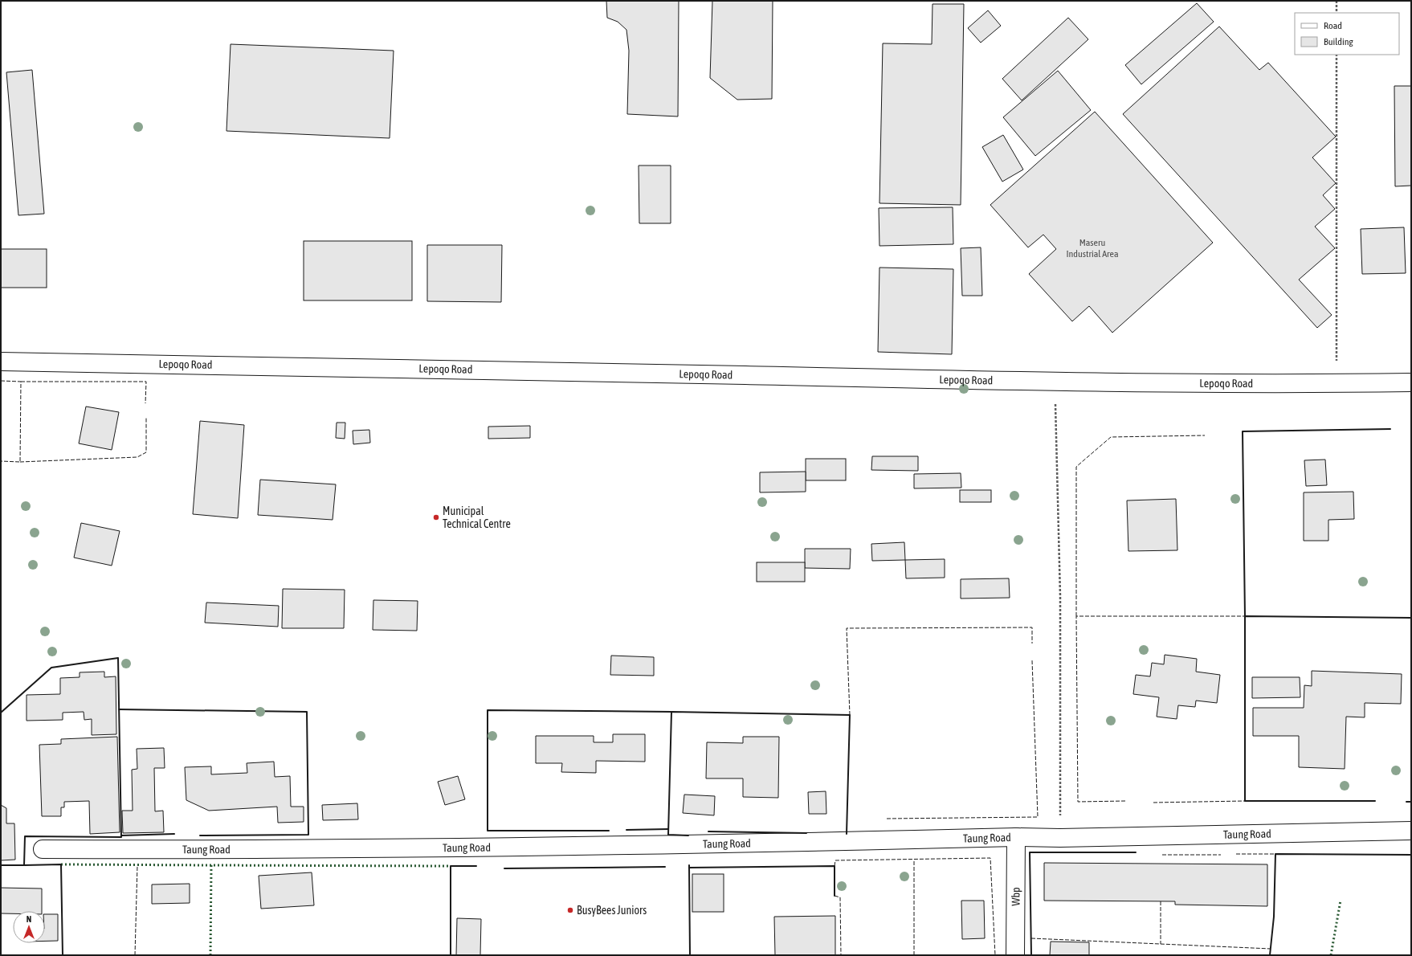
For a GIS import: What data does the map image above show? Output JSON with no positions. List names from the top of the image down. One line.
{"streets":{"street":["Lepoqo Road","Taung Road","Wbp"]},"crossings":[["Taung Road","Wbp"]],"places":["Municipal Technical Centre","BusyBees Juniors"],"house_numbers":["Maseru Industrial Area"],"legend":["Road","Building"],"north":"top"}
